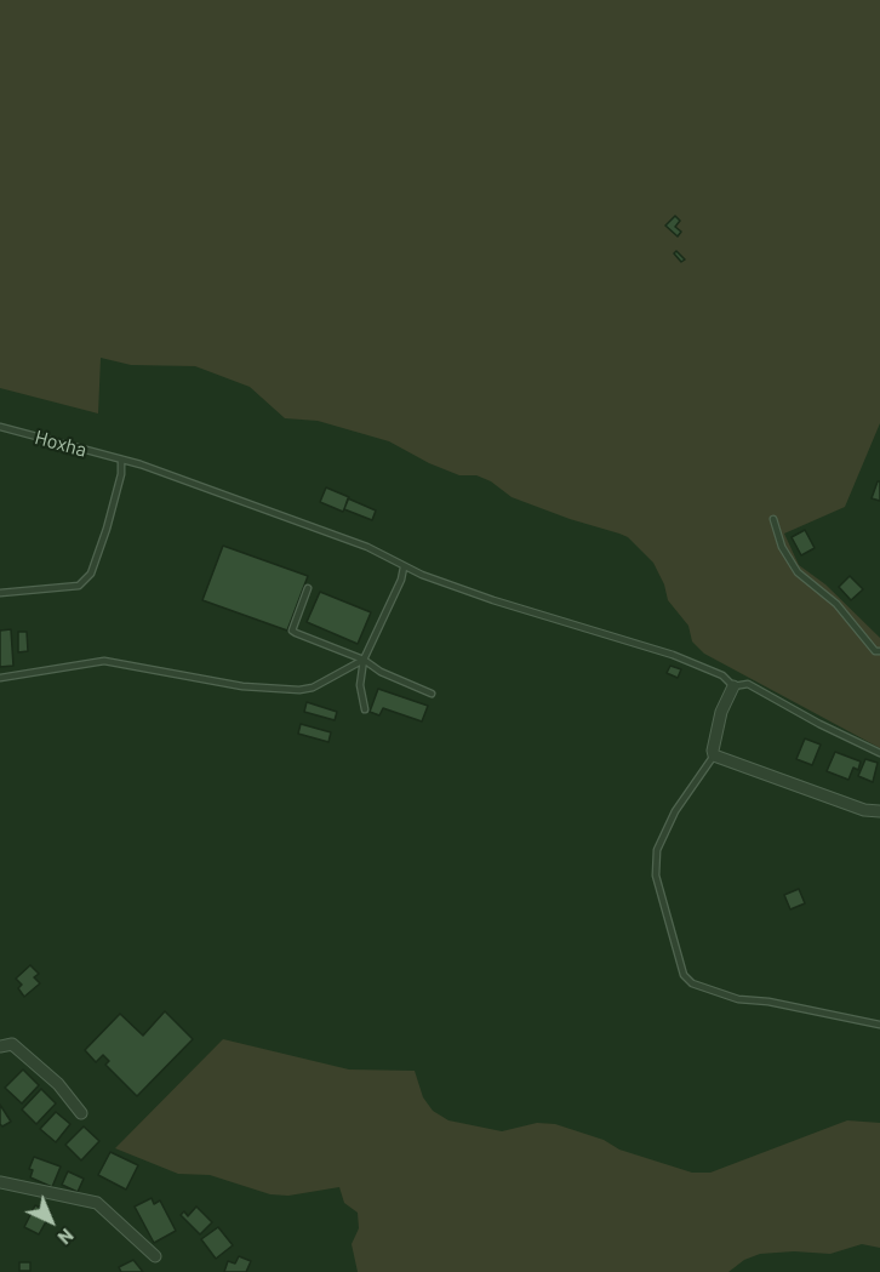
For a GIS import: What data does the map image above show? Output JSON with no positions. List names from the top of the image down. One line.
{"streets":{"lane":["Hoxha"]},"north":"bottom right"}
